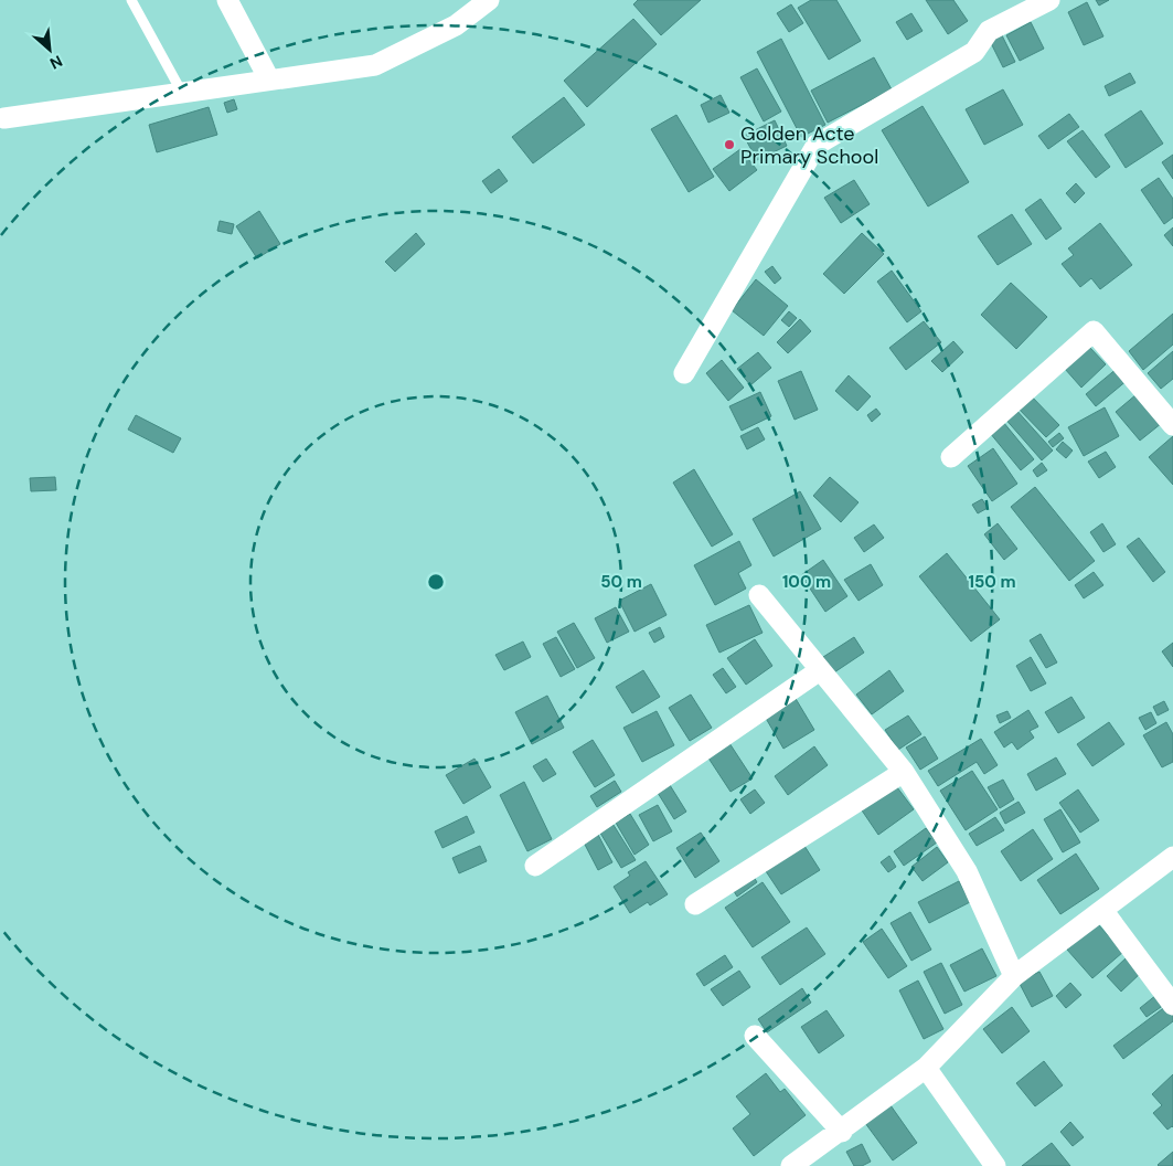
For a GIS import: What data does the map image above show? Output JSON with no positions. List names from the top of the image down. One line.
{"places":["Golden Acte Primary School"],"north":"bottom right","rings":["50 m","100 m","150 m"]}
